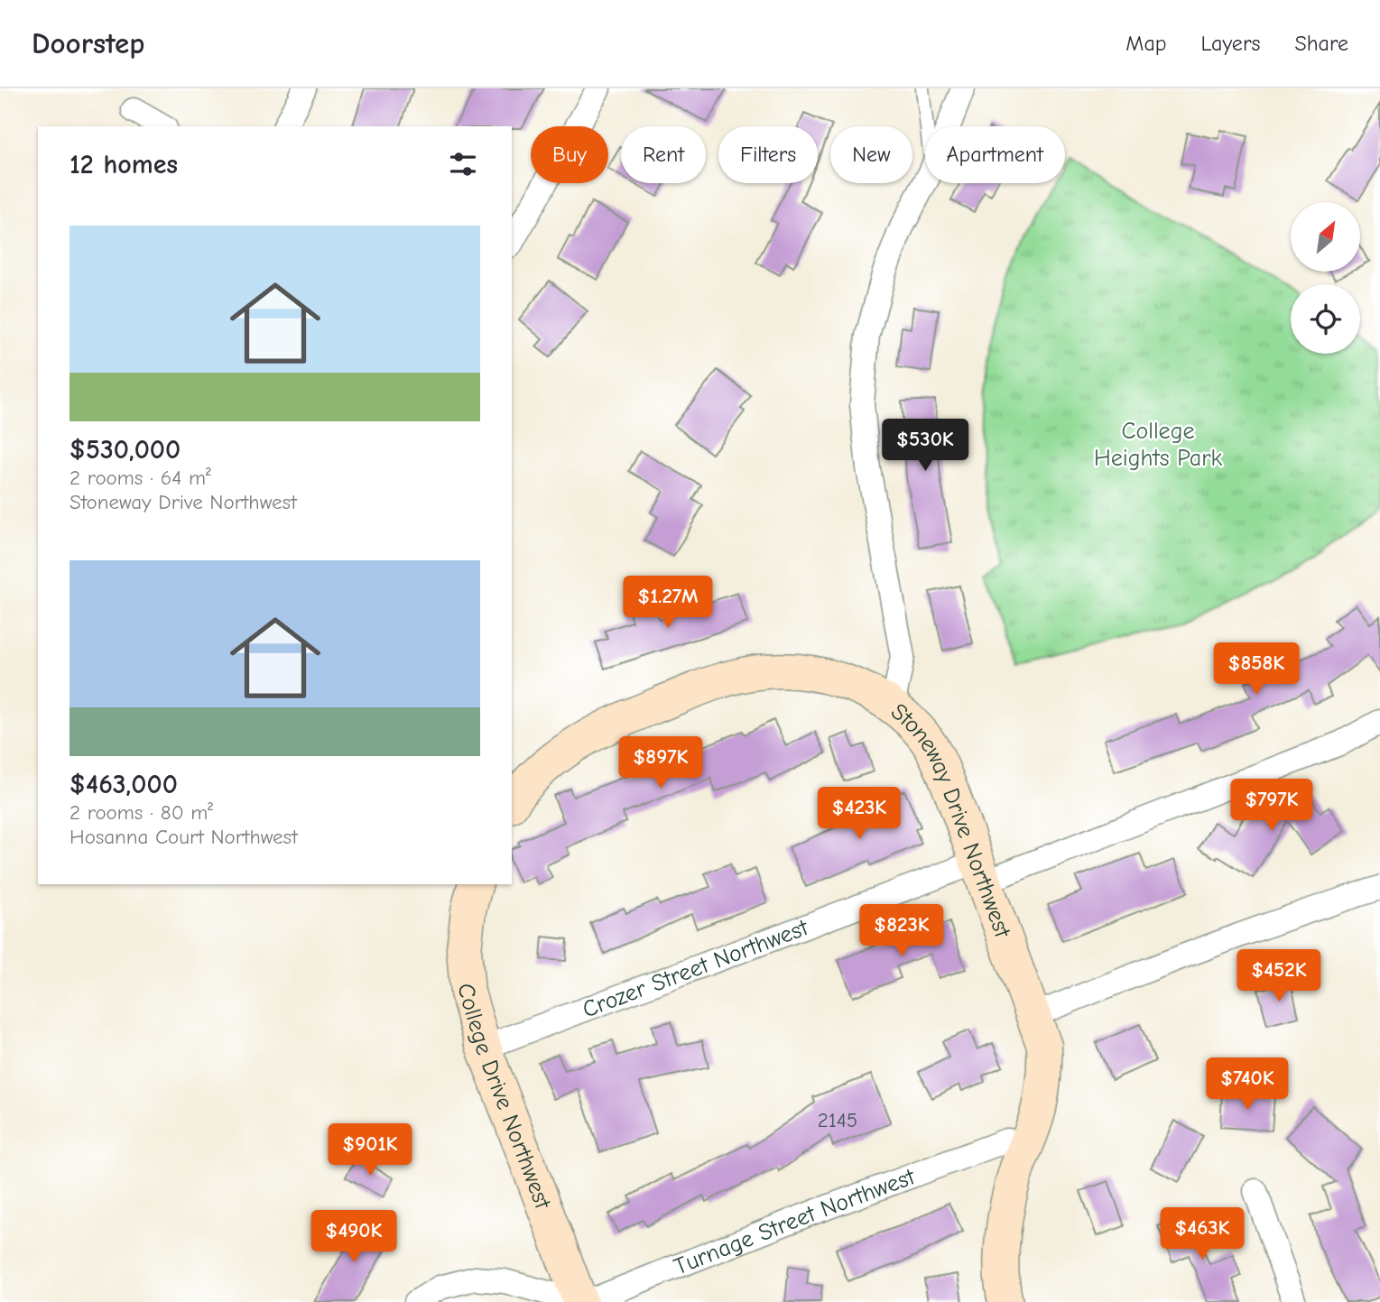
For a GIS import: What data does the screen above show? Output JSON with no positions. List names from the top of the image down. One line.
{"streets":{"street":["Stoneway Drive Northwest","Crozer Street Northwest","College Drive Northwest","Turnage Street Northwest"]},"crossings":[["Stoneway Drive Northwest","Crozer Street Northwest"],["Stoneway Drive Northwest","Turnage Street Northwest"],["Crozer Street Northwest","College Drive Northwest"],["College Drive Northwest","Turnage Street Northwest"]],"parks":["College Heights Park"],"house_numbers":["2145"],"north":"top right","page":{"header":"Doorstep","nav":["Map","Layers","Share"],"chip":["Buy","Rent","Filters","New","Apartment"],"heading":"12 homes","list":[{"name":"$530,000","note":"2 rooms · 64 m² · Stoneway Drive Northwest"},{"name":"$463,000","note":"2 rooms · 80 m² · Hosanna Court Northwest"}],"price":["$530K","$1.27M","$858K","$897K","$797K","$423K","$823K","$452K","$740K","$901K","$463K","$490K"]}}
